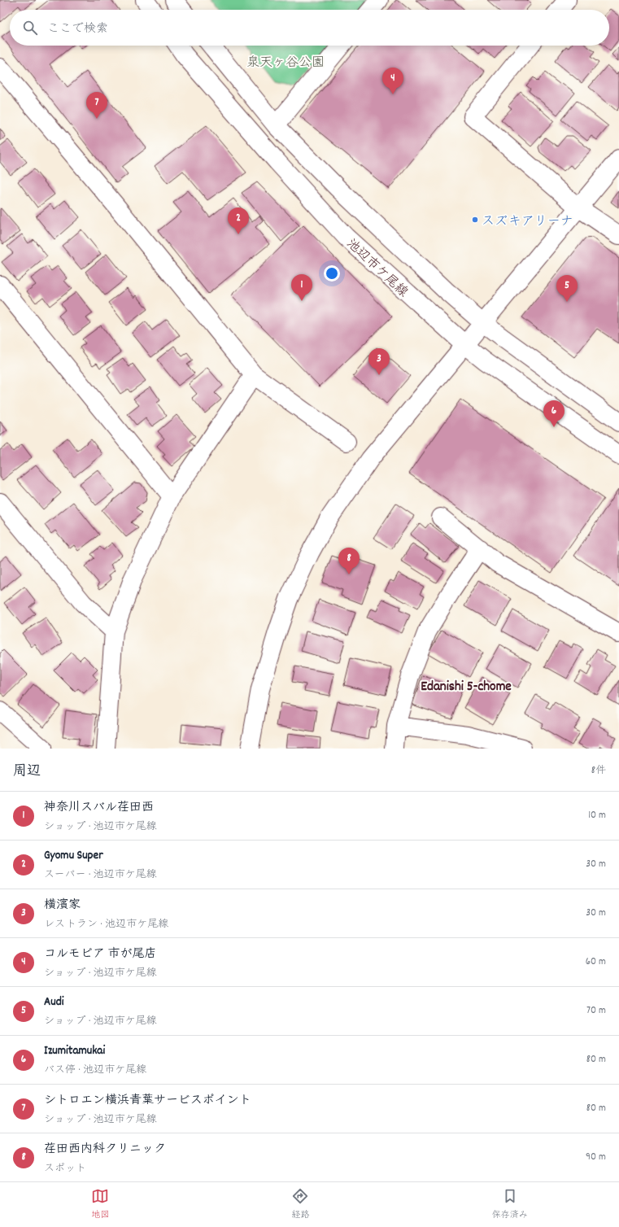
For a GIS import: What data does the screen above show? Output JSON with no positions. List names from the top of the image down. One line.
{"streets":{"street":["池辺市ケ尾線"]},"districts":["Edanishi 5-chome"],"parks":["泉天ヶ谷公園"],"places":["スズキアリーナ"],"page":{"search":"ここで検索","pins":["4","7","2","1","5","3","6","8"],"heading":["周辺","8件"],"list":[{"mark":"1","name":"神奈川スバル荏田西","note":"ショップ · 池辺市ケ尾線","value":"10 m"},{"mark":"2","name":"Gyomu Super","note":"スーパー · 池辺市ケ尾線","value":"30 m"},{"mark":"3","name":"横濱家","note":"レストラン · 池辺市ケ尾線","value":"30 m"},{"mark":"4","name":"コルモピア 市が尾店","note":"ショップ · 池辺市ケ尾線","value":"60 m"},{"mark":"5","name":"Audi","note":"ショップ · 池辺市ケ尾線","value":"70 m"},{"mark":"6","name":"Izumitamukai","note":"バス停 · 池辺市ケ尾線","value":"80 m"},{"mark":"7","name":"シトロエン横浜青葉サービスポイント","note":"ショップ · 池辺市ケ尾線","value":"80 m"},{"mark":"8","name":"荏田西内科クリニック","note":"スポット","value":"90 m"}],"nav":["地図","経路","保存済み"]}}
